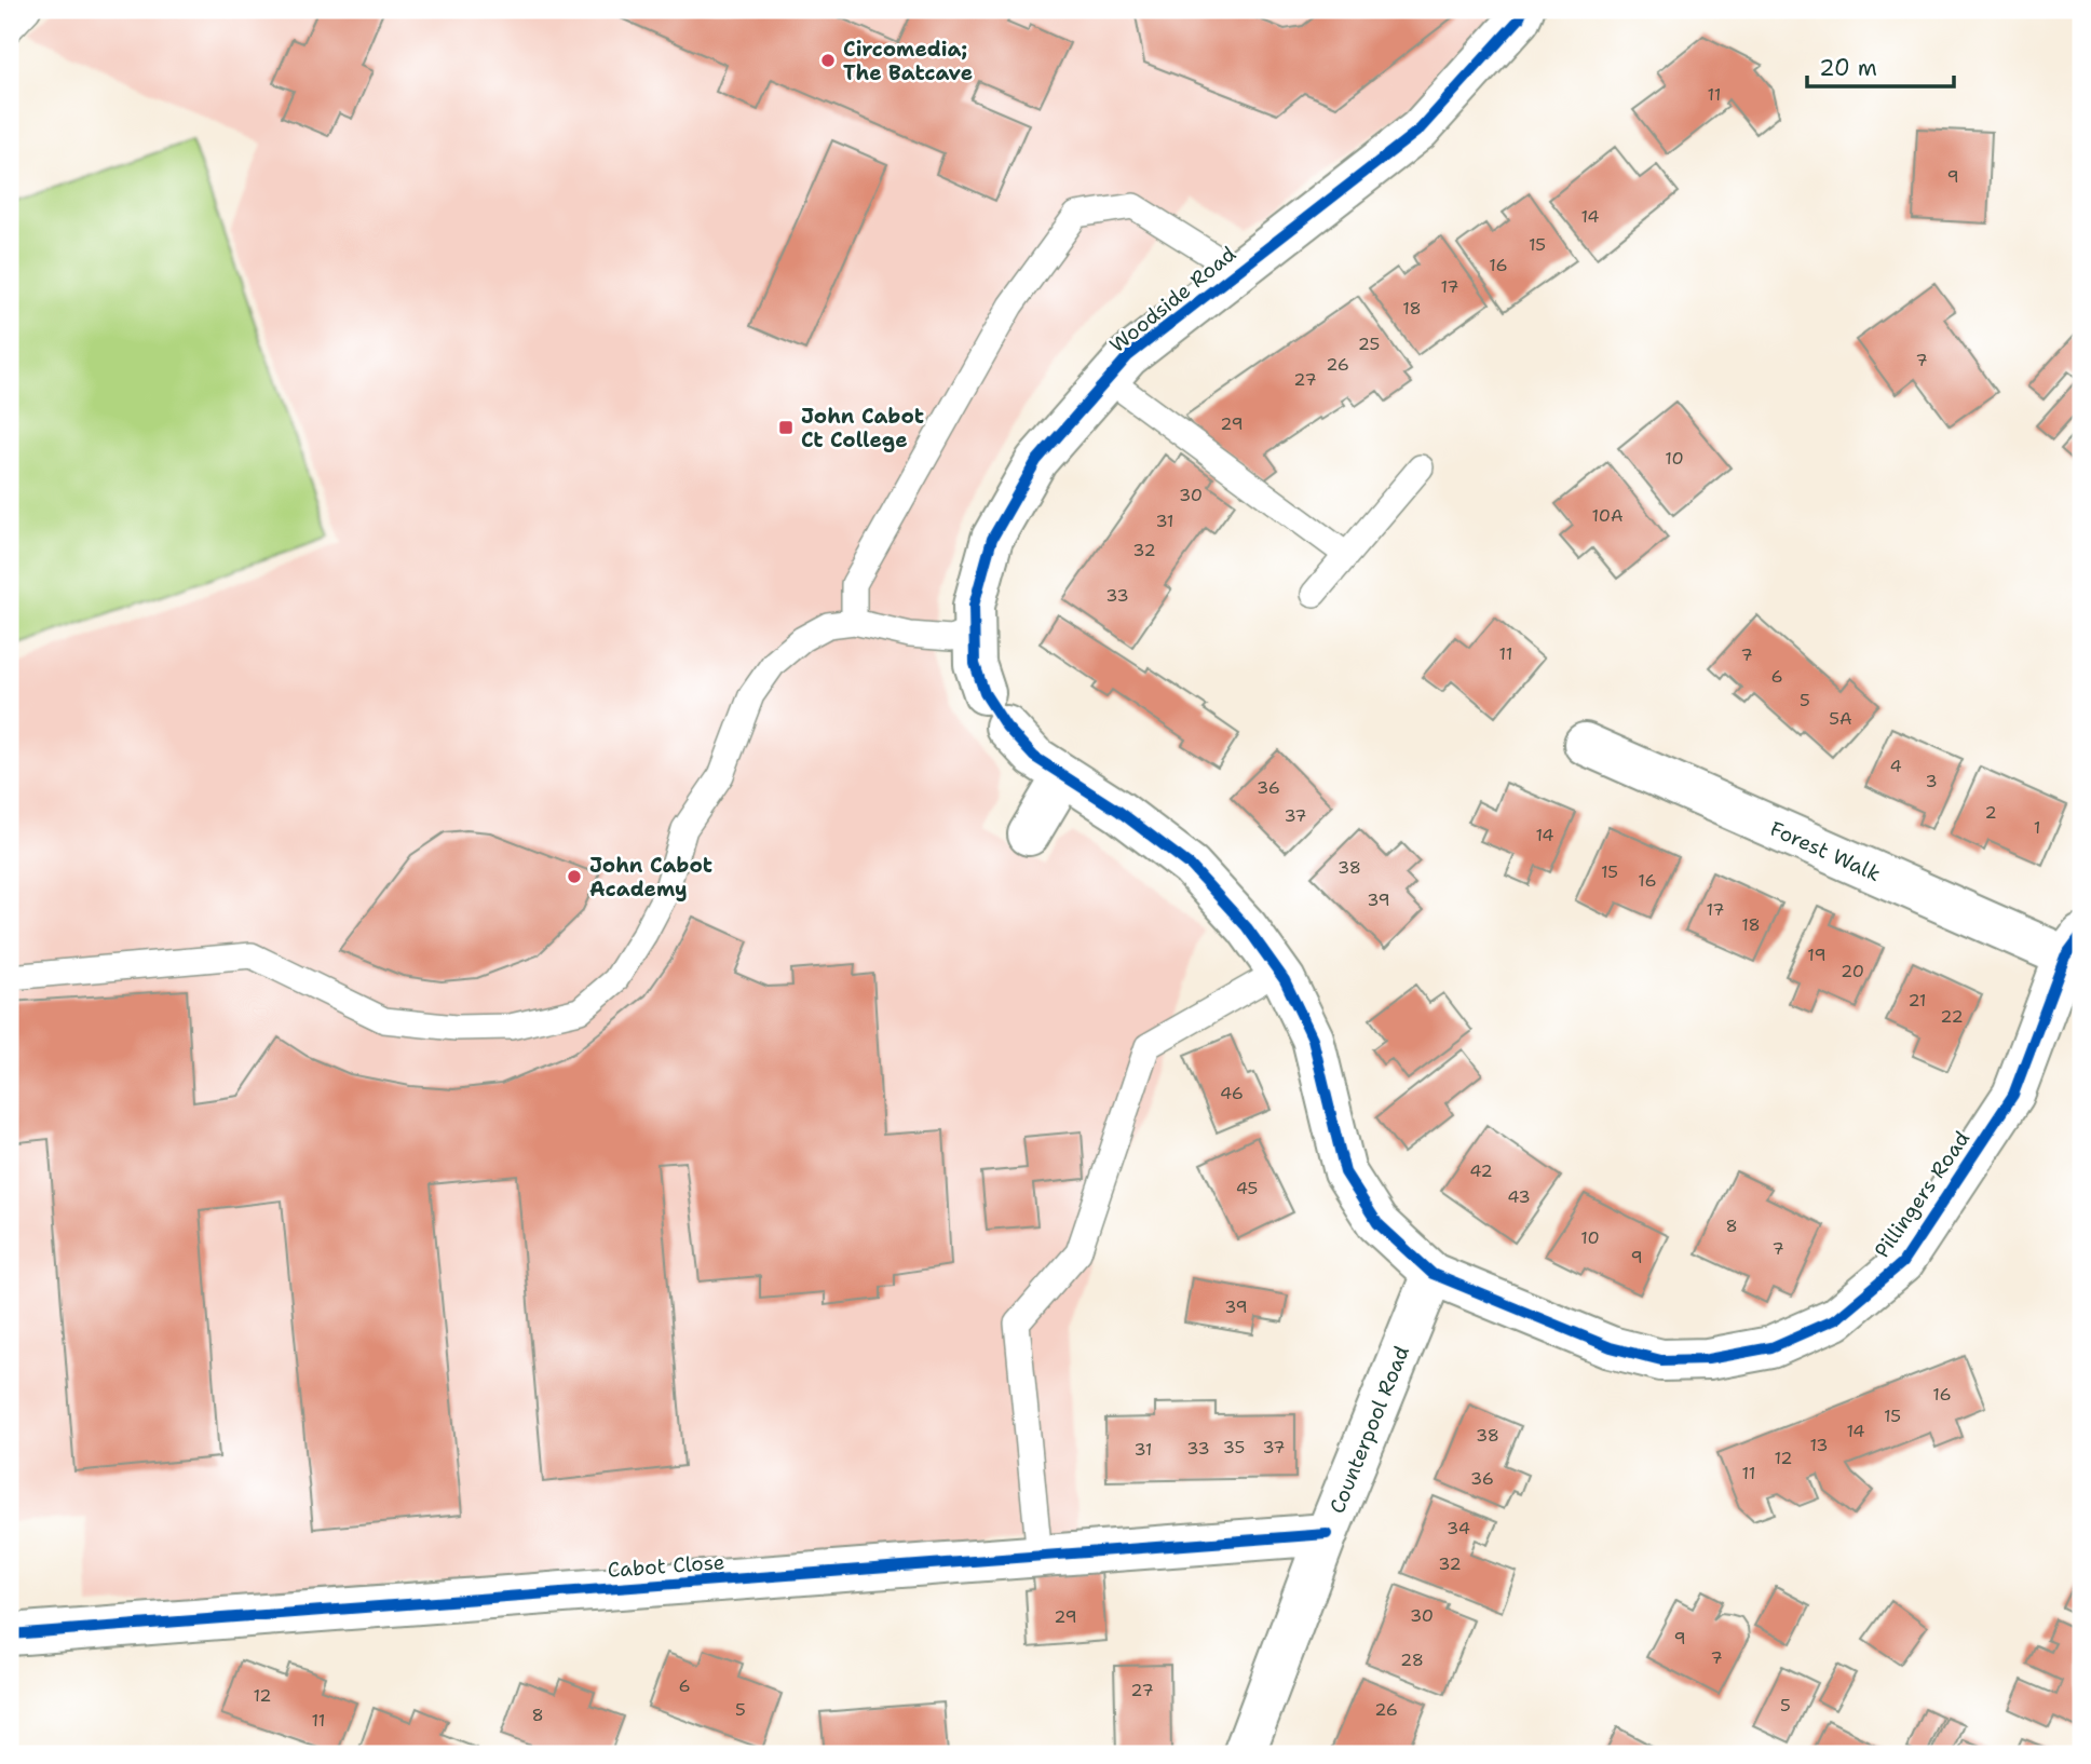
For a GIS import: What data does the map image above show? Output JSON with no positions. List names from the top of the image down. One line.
{"streets":{"street":["Woodside Road","Forest Walk","Pillingers Road","Counterpool Road","Cabot Close"]},"crossings":[["Forest Walk","Pillingers Road"],["Pillingers Road","Counterpool Road"],["Counterpool Road","Cabot Close"]],"places":{"other":["Circomedia; The Batcave","John Cabot Academy"],"transit":["John Cabot Ct College"]},"house_numbers":["11","9","14","15","16","17","18","25","7","26","27","29","10","30","10A","31","32","33","11","7","6","5","5A","4","3","36","2","37","1","14","38","15","16","39","17","18","19","20","21","22","46","42","45","43","8","10","7","9","39","16","15","14","38","13","35","37","33","31","12","11","36","34","32","30","29","9","7","28","6","27","12","5","5","26","8","11"],"scale_bar":"20 m"}
